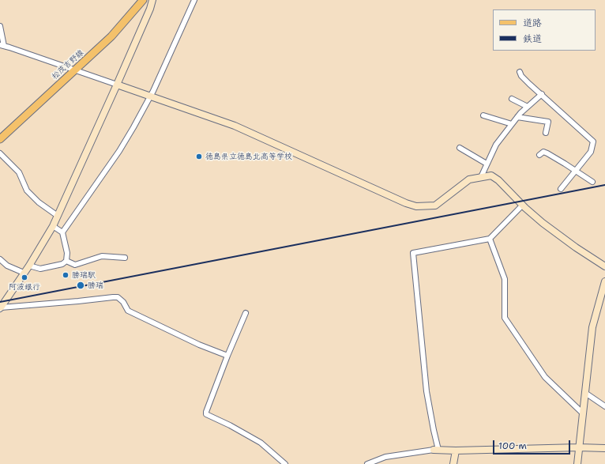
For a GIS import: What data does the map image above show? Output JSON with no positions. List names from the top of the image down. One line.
{"streets":{"main road":["松茂吉野線"]},"places":["徳島県立徳島北高等学校","勝瑞駅","阿波銀行","勝瑞"],"legend":["道路","鉄道"],"scale_bar":"100 m"}
